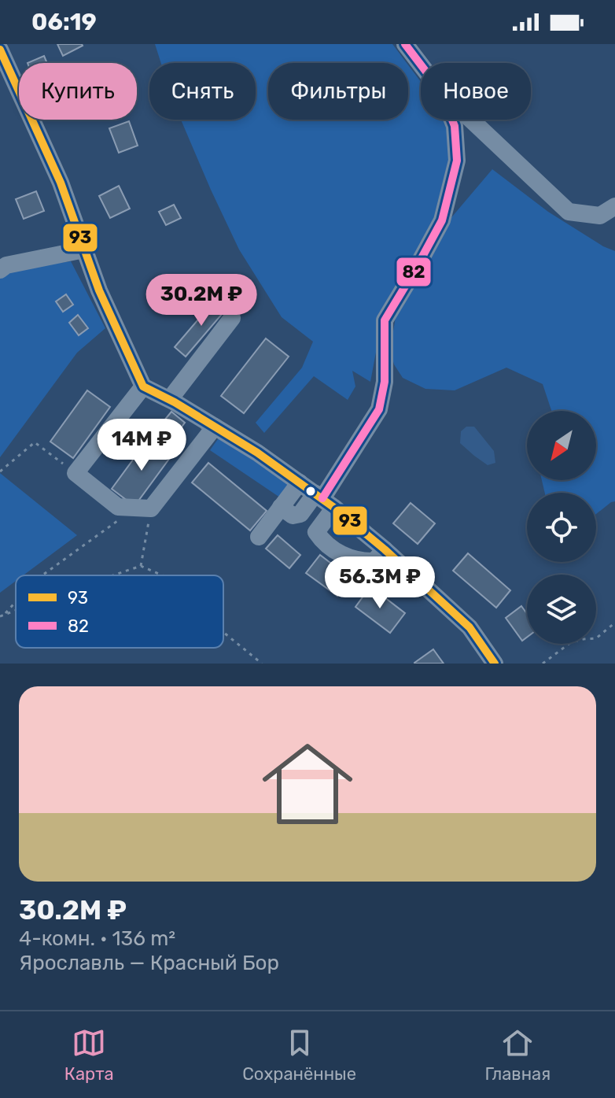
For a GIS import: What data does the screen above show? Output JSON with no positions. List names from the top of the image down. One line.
{"lines":["transit line 82","transit line 93"],"legend":["93","82"],"north":"bottom left","page":{"status":"06:19","chip":["Купить","Снять","Фильтры","Новое"],"price":["30.2M ₽","14M ₽","56.3M ₽"],"list":[{"name":"30.2M ₽","note":"4-комн. · 136 m² · Ярославль — Красный Бор"}],"tabs":["Карта","Сохранённые","Главная"]}}
